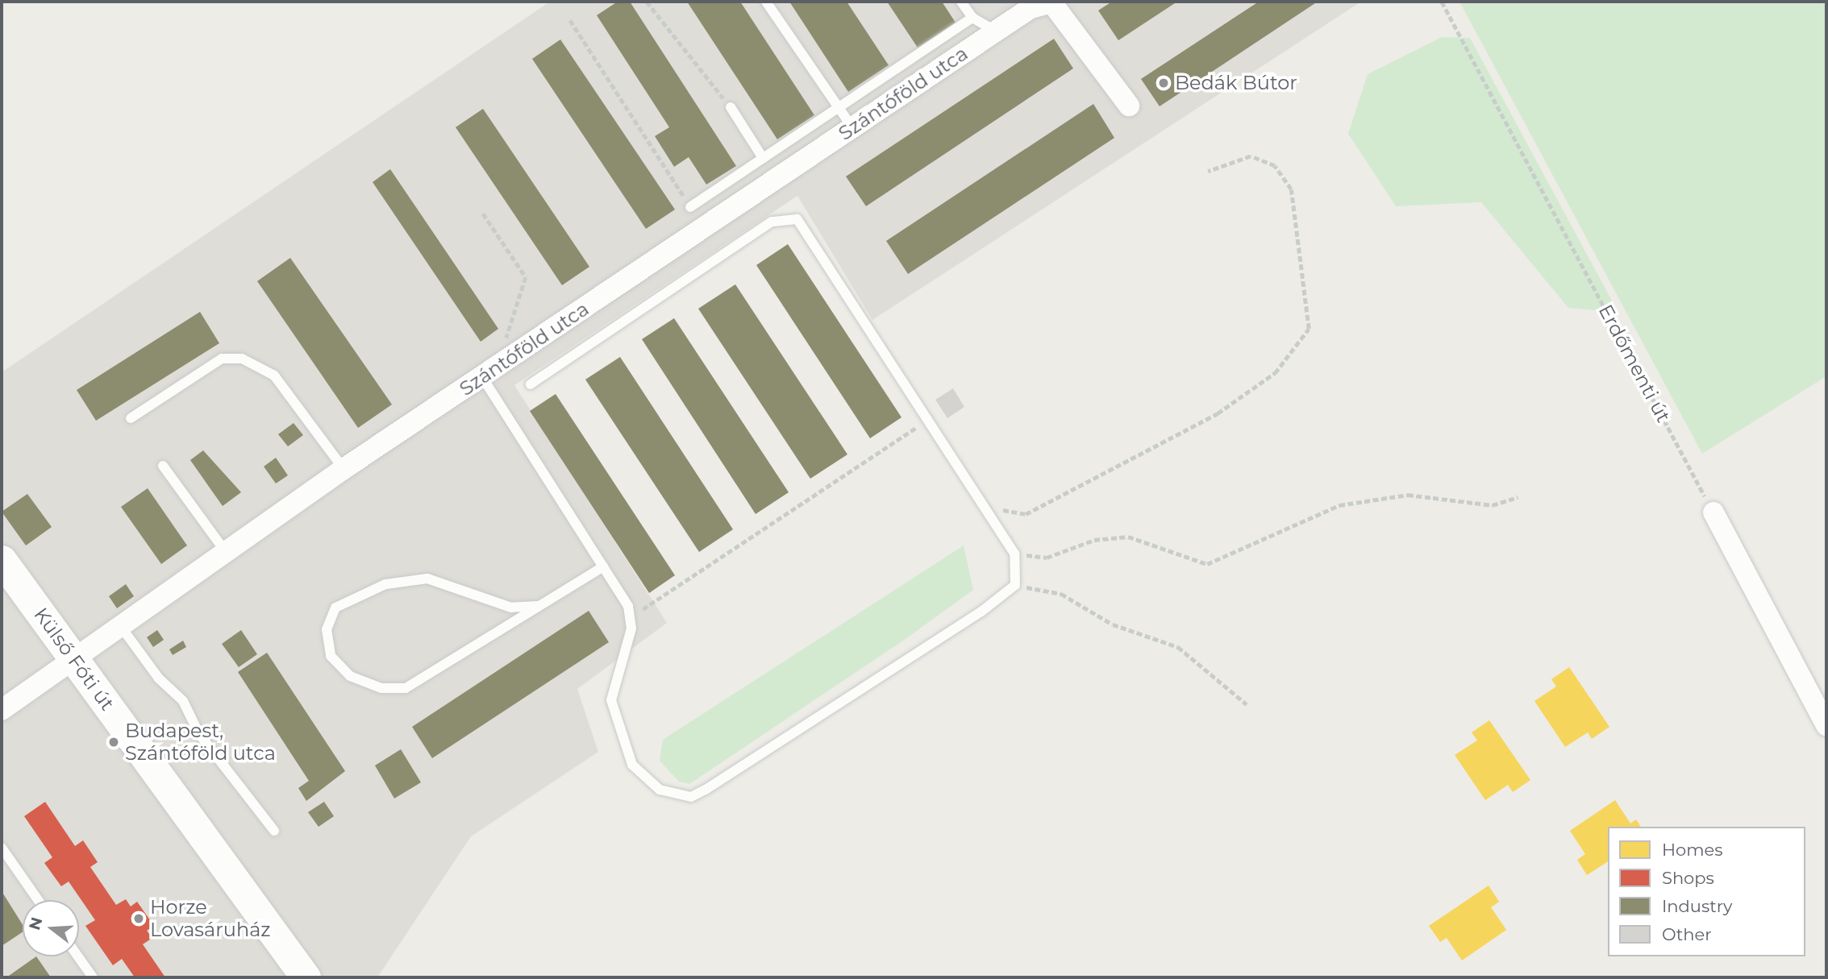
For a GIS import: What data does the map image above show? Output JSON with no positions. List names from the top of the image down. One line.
{"streets":{"main road":["Külső Fóti út"],"street":["Szántóföld utca"],"path":["Erdőmenti út"]},"crossings":[["Szántóföld utca","Külső Fóti út"]],"places":["Bedák Bútor","Budapest, Szántóföld utca","Horze Lovasáruház"],"legend":["Homes","Shops","Industry","Other"],"north":"left"}
